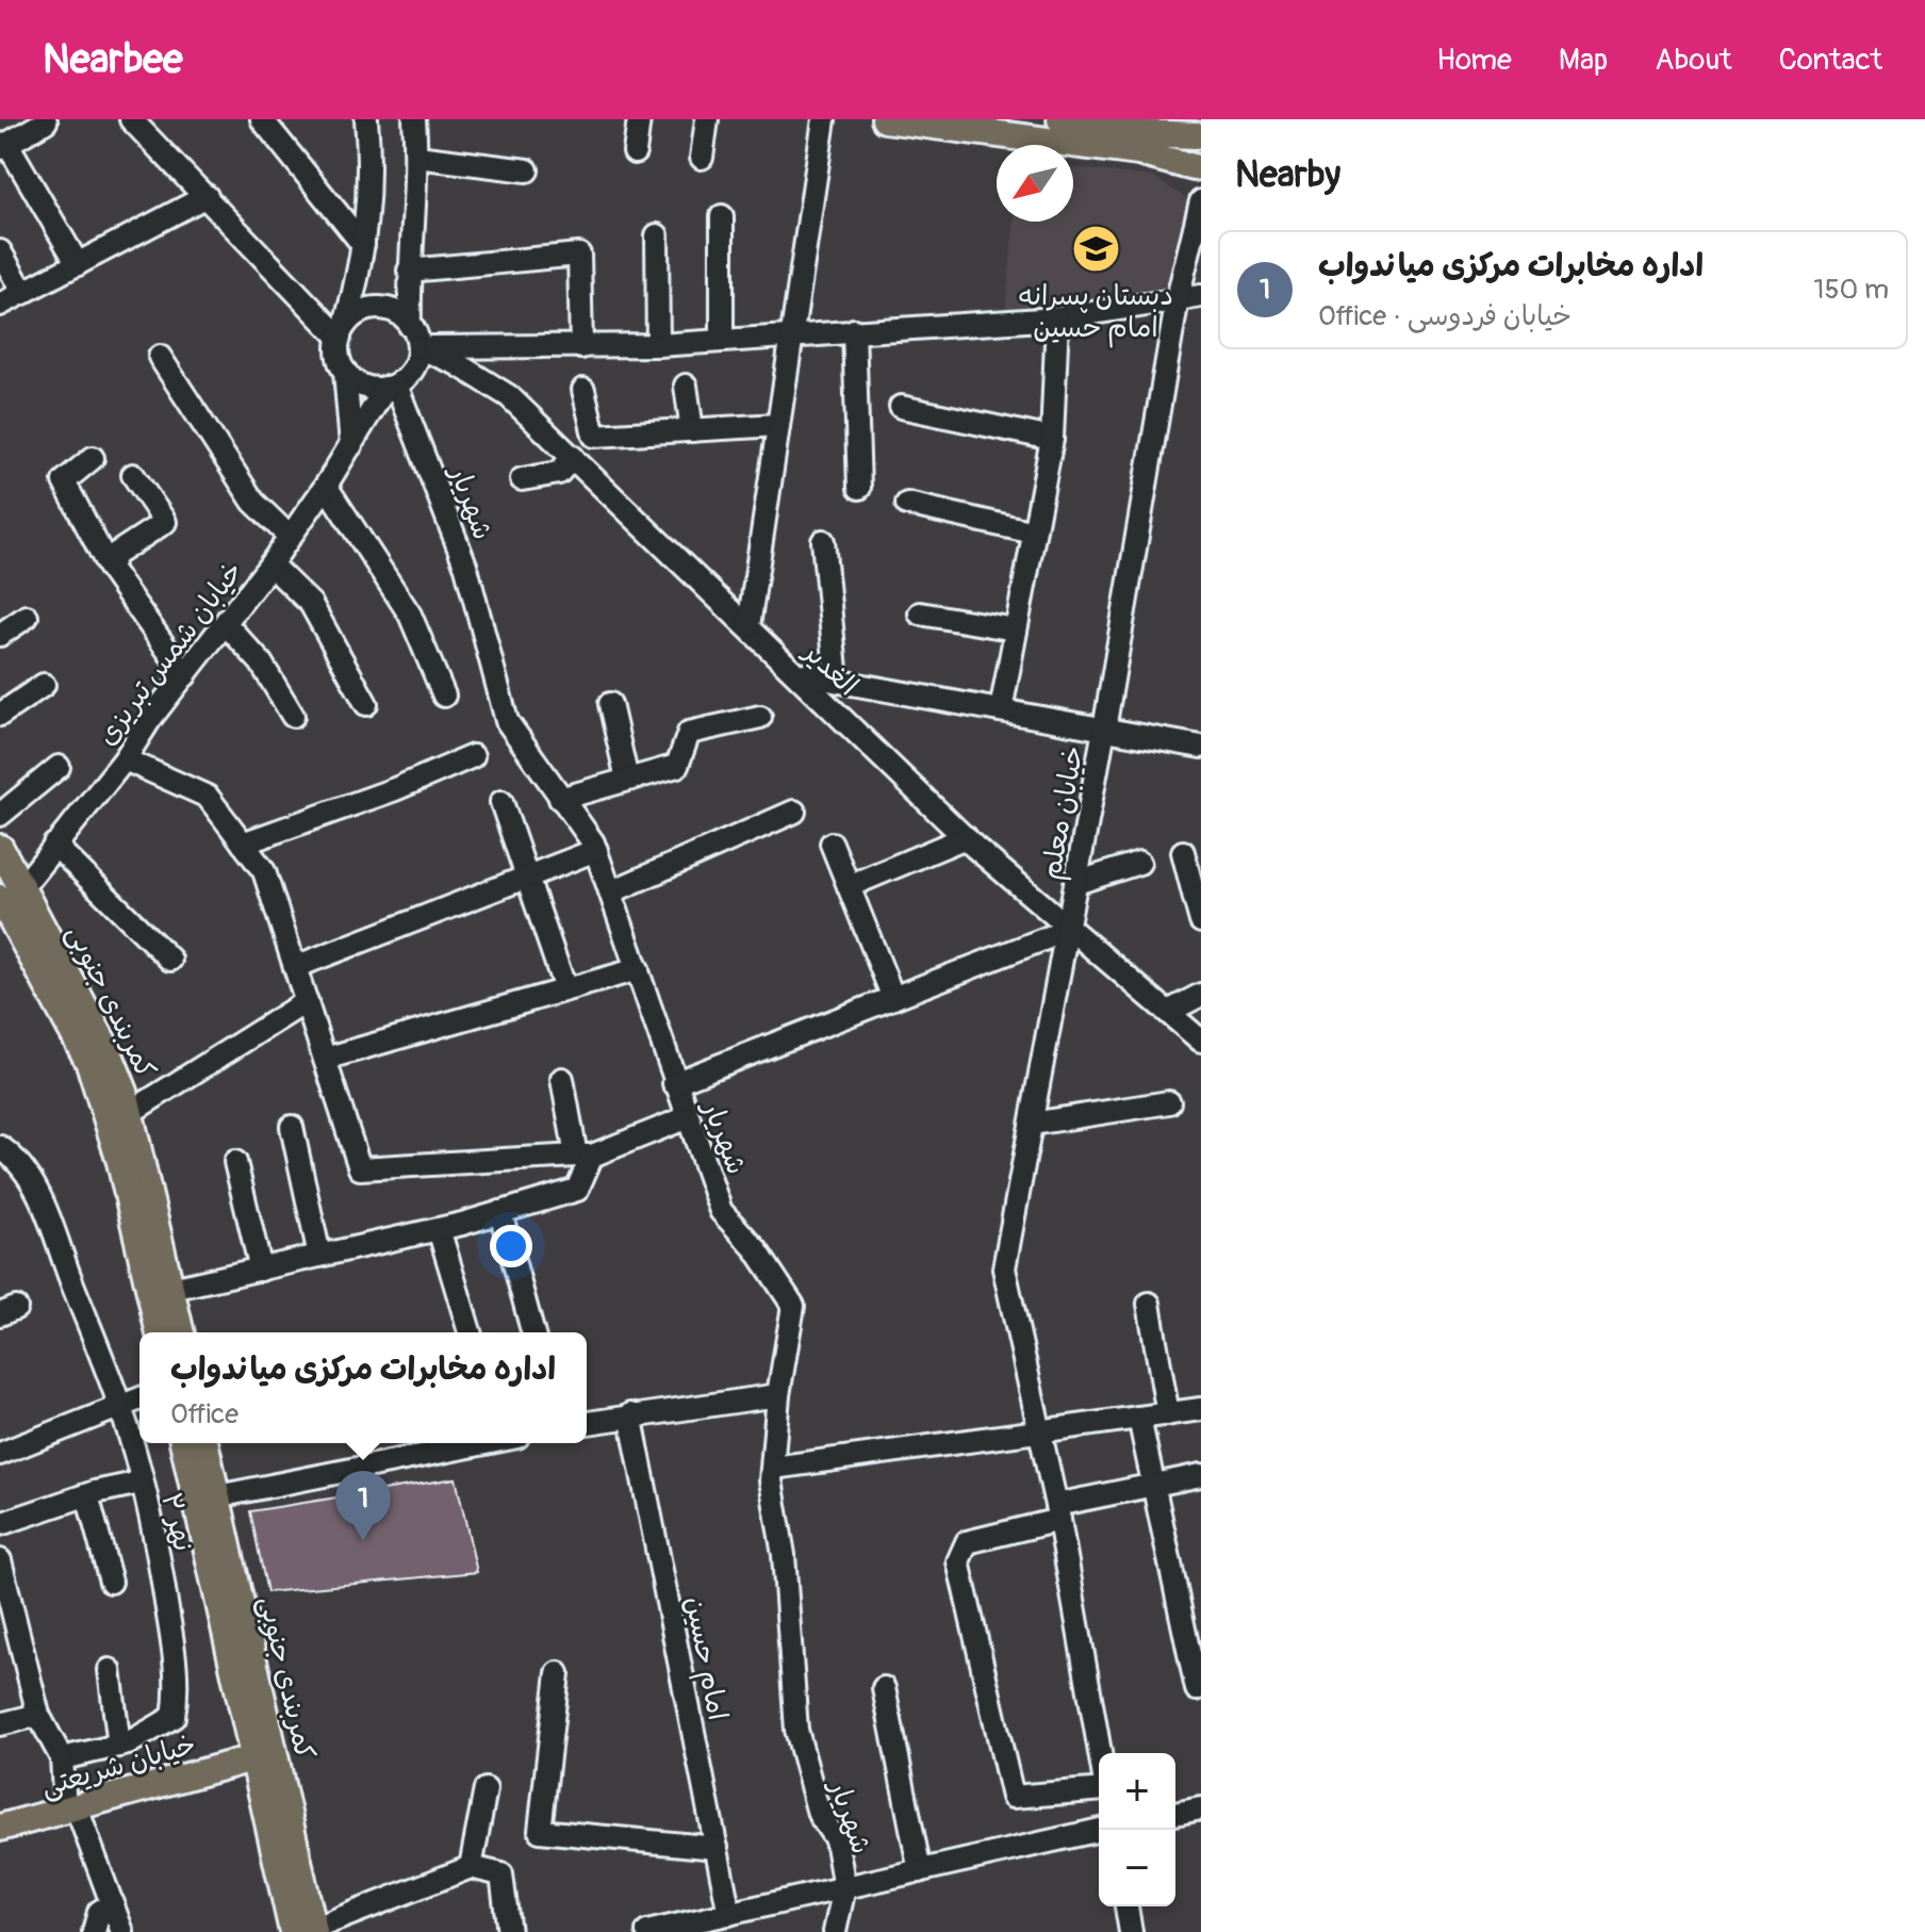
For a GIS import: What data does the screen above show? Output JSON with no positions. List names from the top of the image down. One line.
{"streets":{"main road":["کمربندی جنوبی","خیابان شریعتی"],"street":["شهریار","خیابان شمس تبریزی","الغدیر","خیابان معلم","نهر ۲","امام حسین"]},"crossings":[["شهریار","خیابان شمس تبریزی"],["شهریار","الغدیر"],["خیابان شمس تبریزی","الغدیر"],["خیابان شمس تبریزی","کمربندی جنوبی"],["الغدیر","خیابان معلم"],["کمربندی جنوبی","خیابان شریعتی"]],"places":{"school or university":["دبستان پسرانه امام حسین"]},"north":"bottom left","page":{"header":"Nearbee","nav":["Home","Map","About","Contact"],"heading":"Nearby","list":[{"mark":"1","name":"اداره مخابرات مرکزی میاندواب","note":"Office · خیابان فردوسی","value":"150 m"}],"popup":["اداره مخابرات مرکزی میاندواب","Office"],"pins":"1","map_buttons":["+","−"]}}
